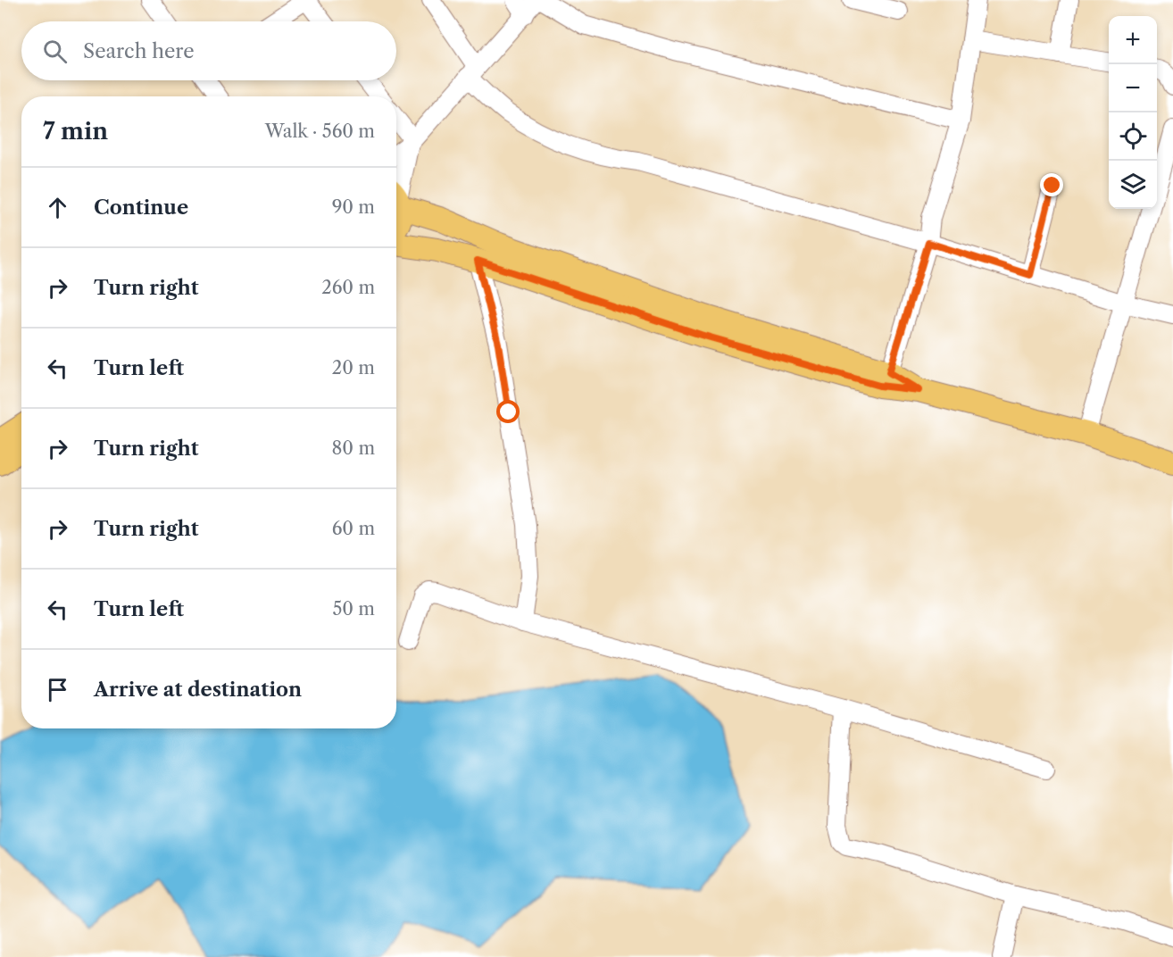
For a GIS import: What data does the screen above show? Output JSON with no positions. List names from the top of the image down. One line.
{"page":{"map_buttons":["+","−"],"search":"Search here","heading":["7 min","Walk · 560 m"],"list":[["Continue","90 m"],["Turn right","260 m"],["Turn left","20 m"],["Turn right","80 m"],["Turn right","60 m"],["Turn left","50 m"],"Arrive at destination"]}}
